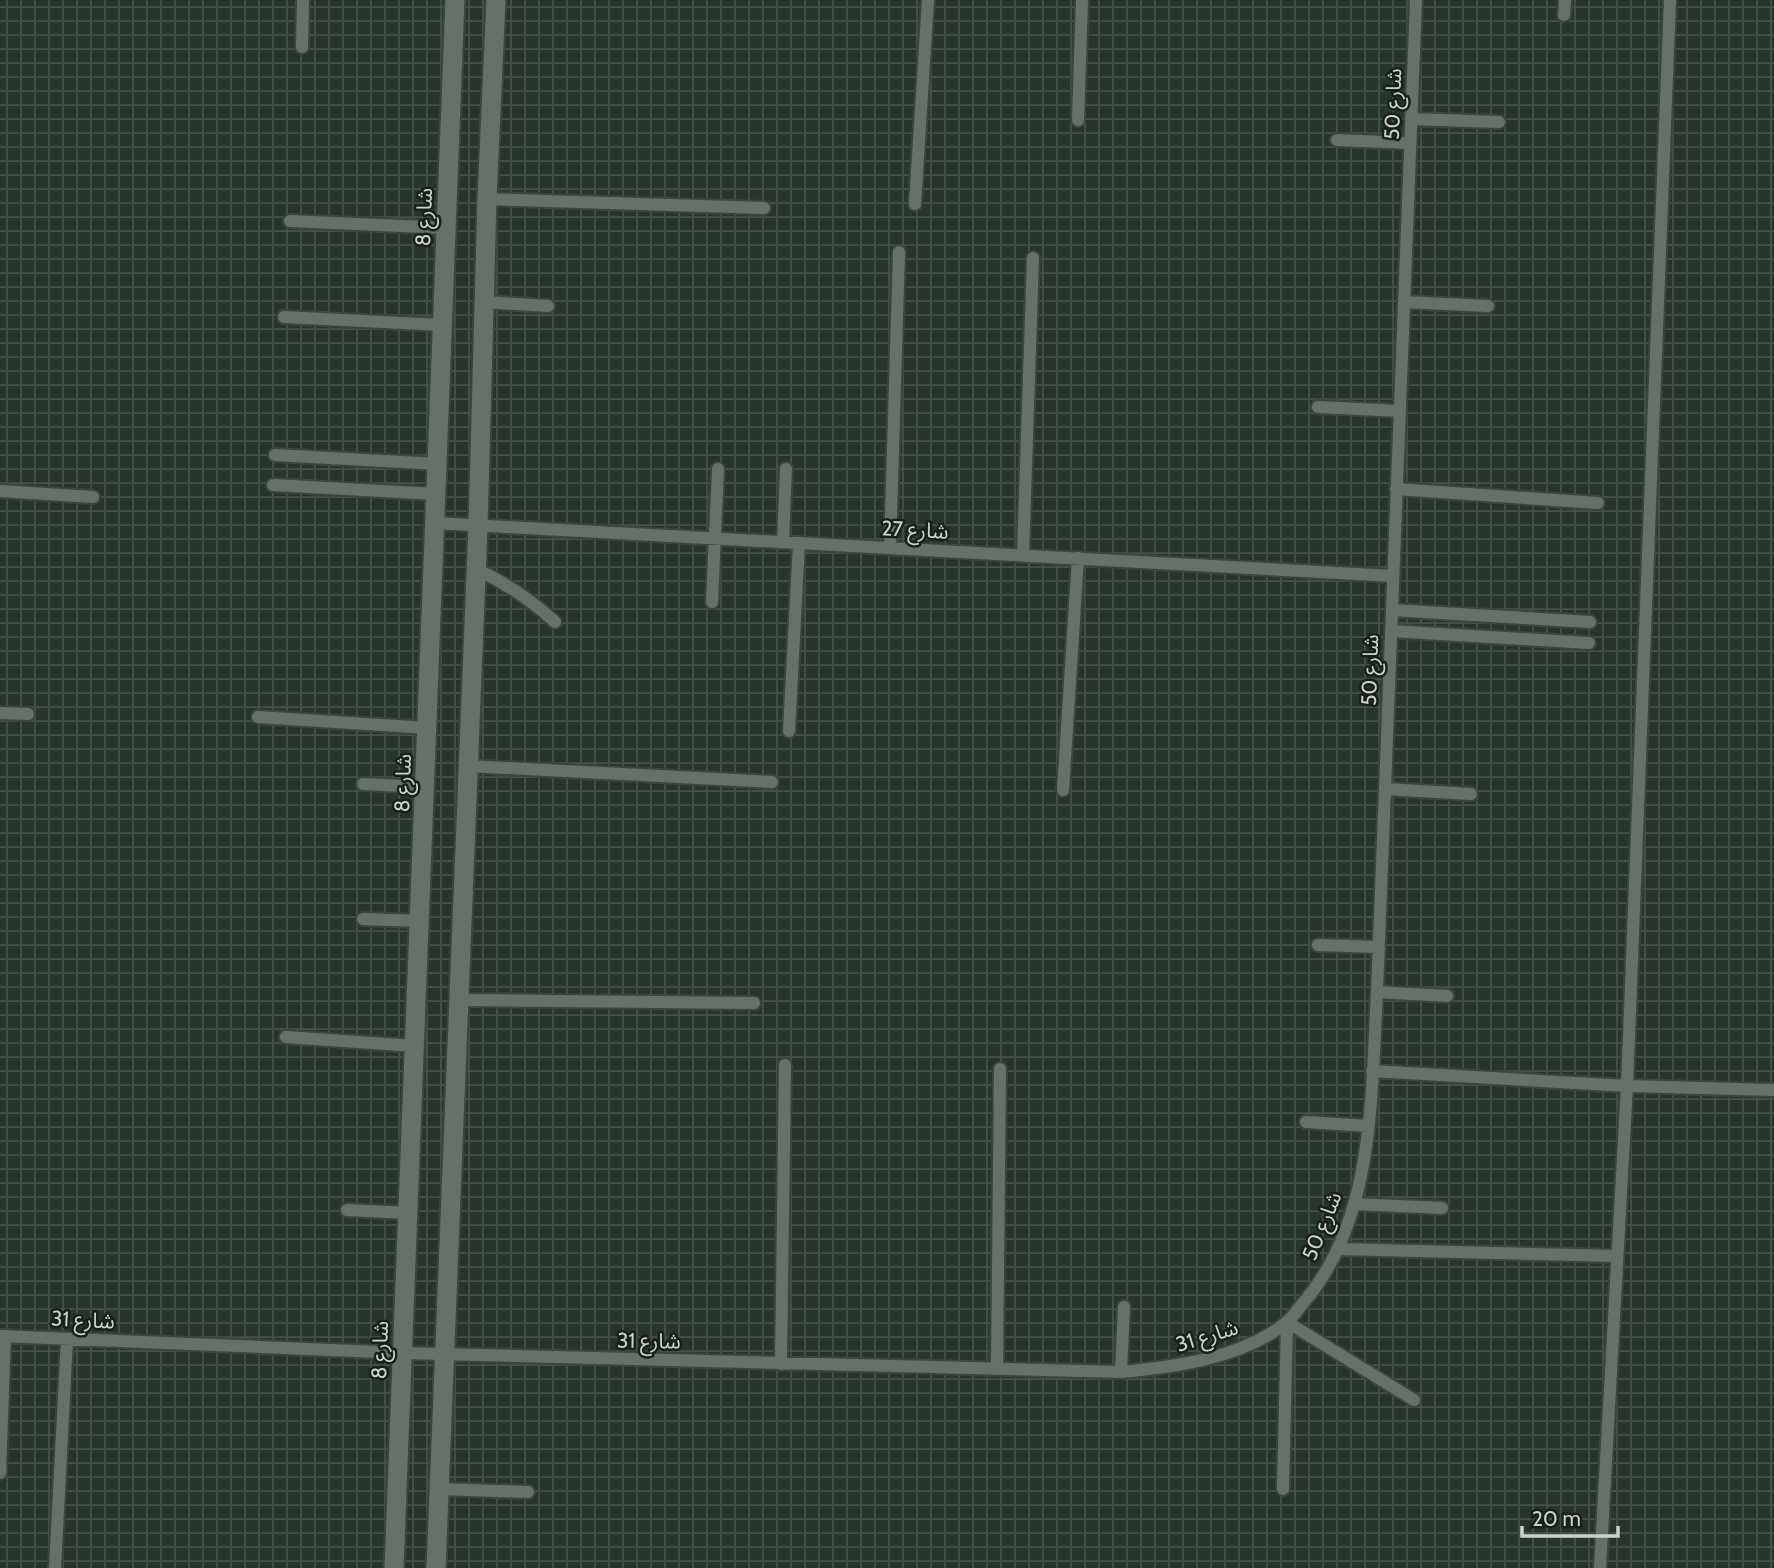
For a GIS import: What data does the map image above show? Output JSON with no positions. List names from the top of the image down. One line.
{"streets":{"street":["شارع 8"],"lane":["شارع 50","شارع 27","شارع 31"]},"crossings":[["شارع 50","شارع 27"],["شارع 50","شارع 31"],["شارع 8","شارع 27"],["شارع 8","شارع 31"]],"scale_bar":"20 m"}
